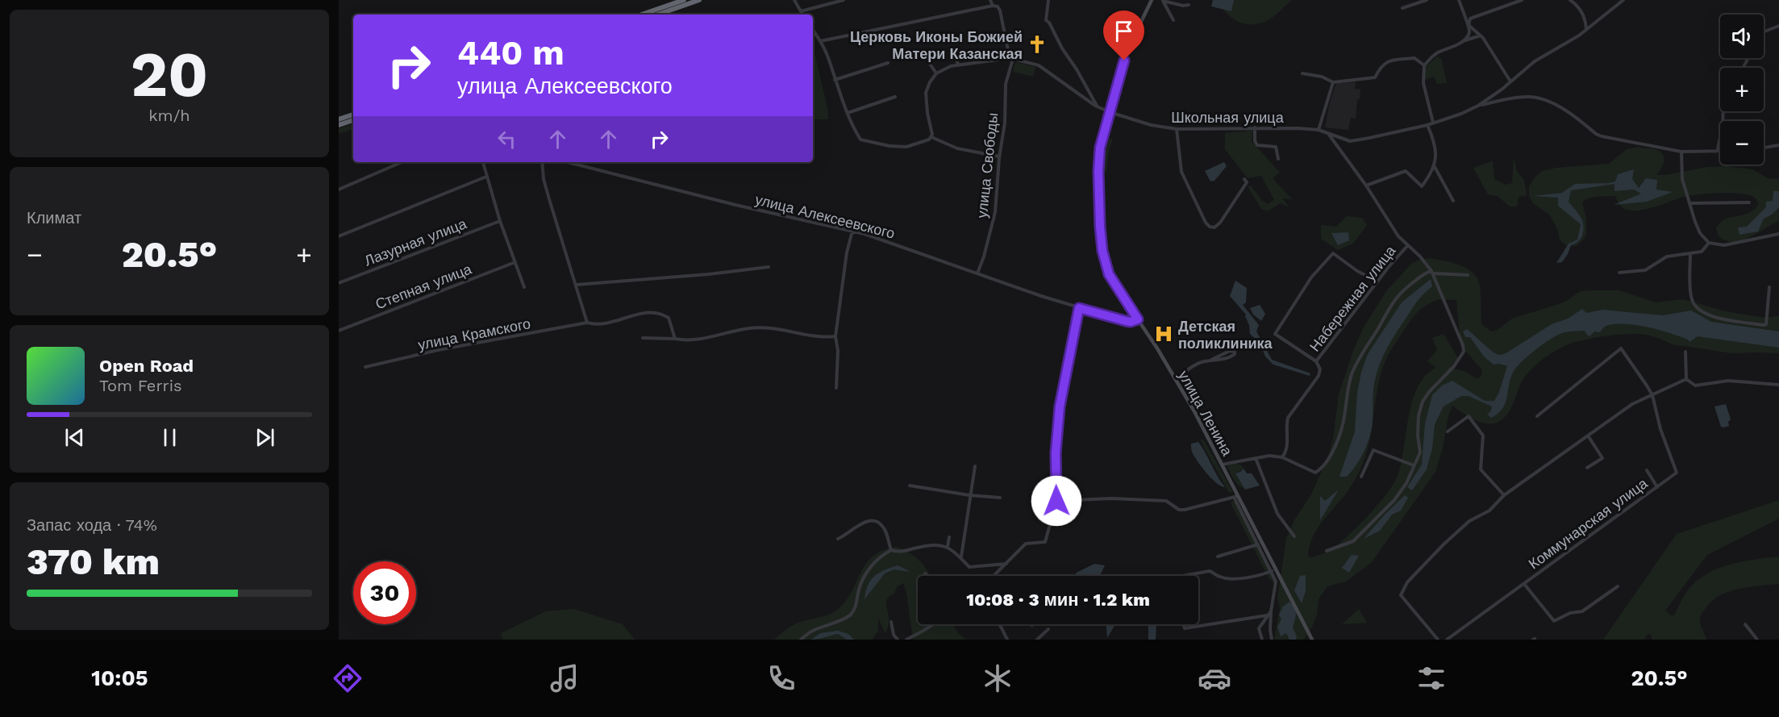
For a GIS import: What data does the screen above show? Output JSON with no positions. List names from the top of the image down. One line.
{"streets":{"main road":["улица Ленина"],"street":["Школьная улица","улица Свободы","улица Алексеевского","Лазурная улица","Степная улица","Набережная улица","улица Крамского","Коммунарская улица"]},"crossings":[["Школьная улица","улица Ленина"],["улица Свободы","улица Алексеевского"],["улица Алексеевского","улица Ленина"]],"places":{"church":["Церковь Иконы Божией Матери Казанская"],"hospital":["Детская поликлиника"]},"page":{"tile":[["20","km/h"],"Климат",["Запас хода · 74%","370 km"]],"map_buttons":["+","−"],"turn":["440 m","улица Алексеевского"],"heat":["−","20.5°","+"],"song":["Open Road","Tom Ferris"],"limit":"30","trip":"10:08 · 3 мин · 1.2 km","tabs":["10:05","20.5°"]}}
